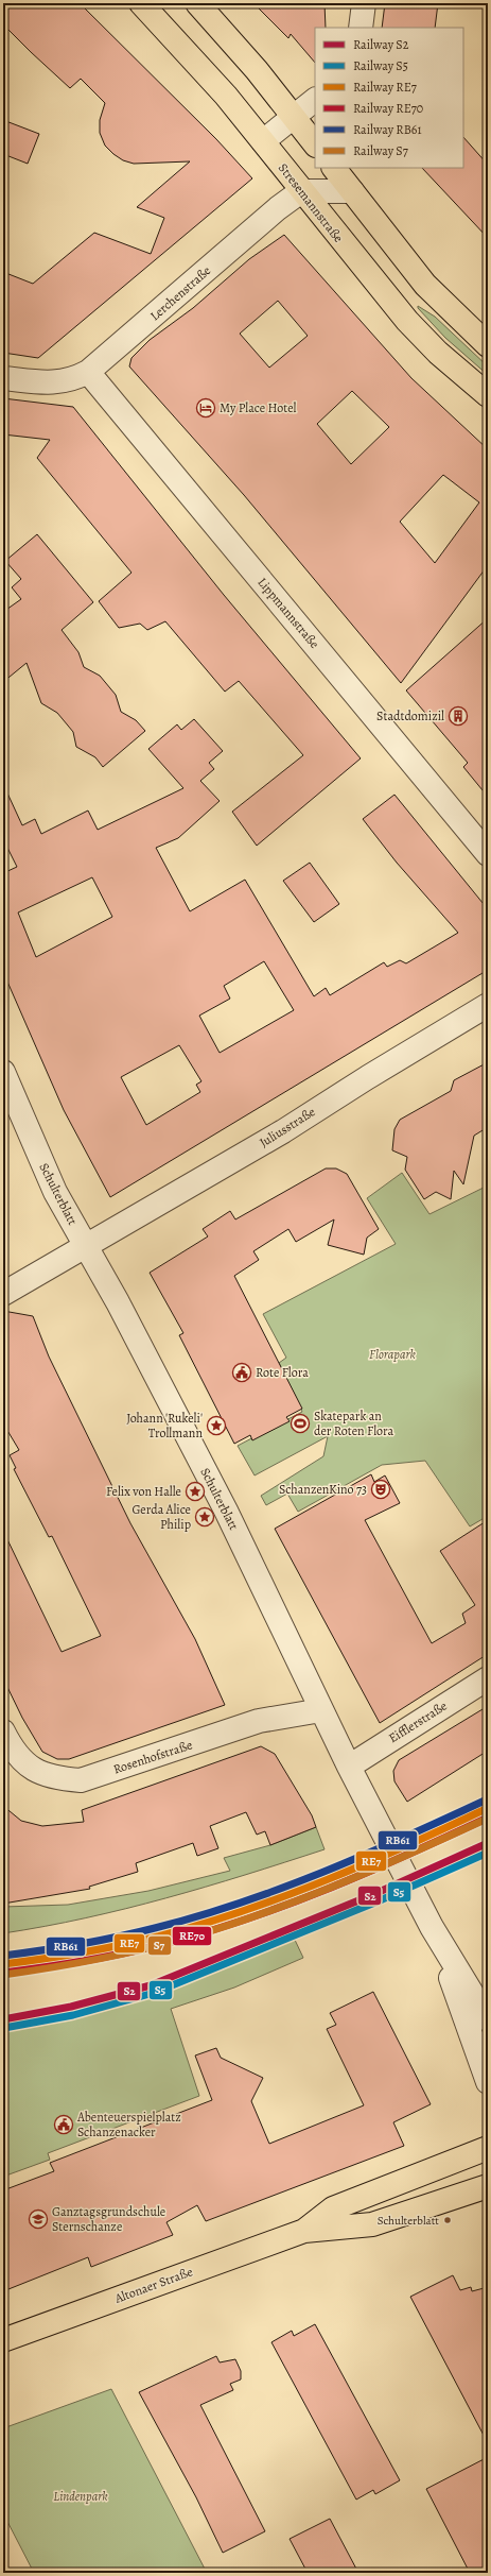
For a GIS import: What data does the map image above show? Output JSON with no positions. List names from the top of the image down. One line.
{"streets":{"main road":["Stresemannstraße","Altonaer Straße"],"street":["Lerchenstraße","Lippmannstraße","Juliusstraße","Schulterblatt","Eifflerstraße","Rosenhofstraße"]},"crossings":[["Stresemannstraße","Lerchenstraße"],["Lerchenstraße","Lippmannstraße"],["Juliusstraße","Schulterblatt"],["Schulterblatt","Eifflerstraße"],["Schulterblatt","Rosenhofstraße"]],"parks":["Florapark","Lindenpark"],"places":{"hotel":["My Place Hotel"],"building":["Stadtdomizil"],"public building":["Rote Flora","Abenteuerspielplatz Schanzenacker"],"sports":["Skatepark an der Roten Flora"],"place":["Johann 'Rukeli' Trollmann","Felix von Halle","Gerda Alice Philip"],"theatre":["SchanzenKino 73"],"school or university":["Ganztagsgrundschule Sternschanze"],"other":["Schulterblatt"]},"lines":["rail line RB61","rail line RE7","rail line RE70","rail line S7","rail line S2","rail line S5"],"legend":["Railway S2","Railway S5","Railway RE7","Railway RE70","Railway RB61","Railway S7"]}
